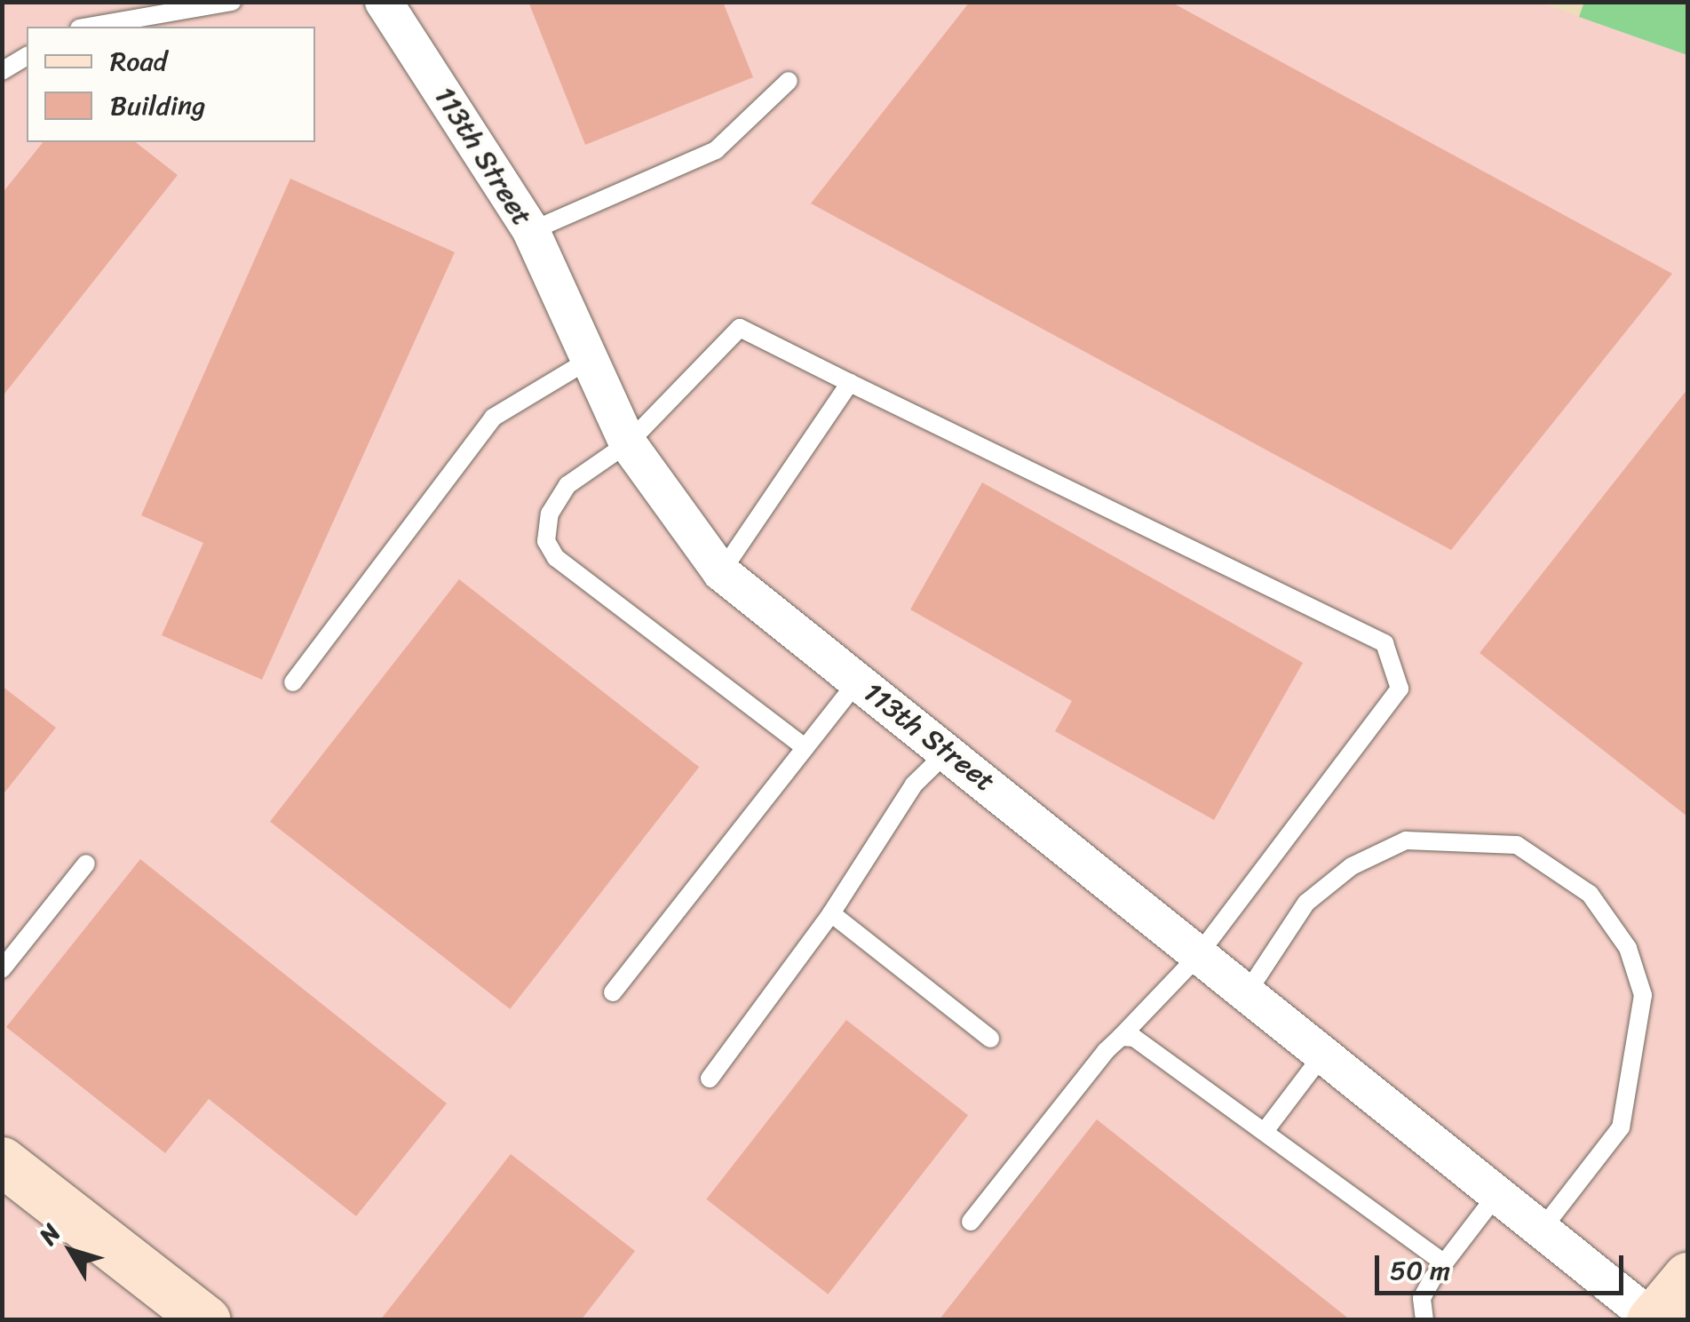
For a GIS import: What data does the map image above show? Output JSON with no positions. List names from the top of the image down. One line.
{"streets":{"street":["113th Street"]},"legend":["Road","Building"],"scale_bar":"50 m","north":"top left"}
